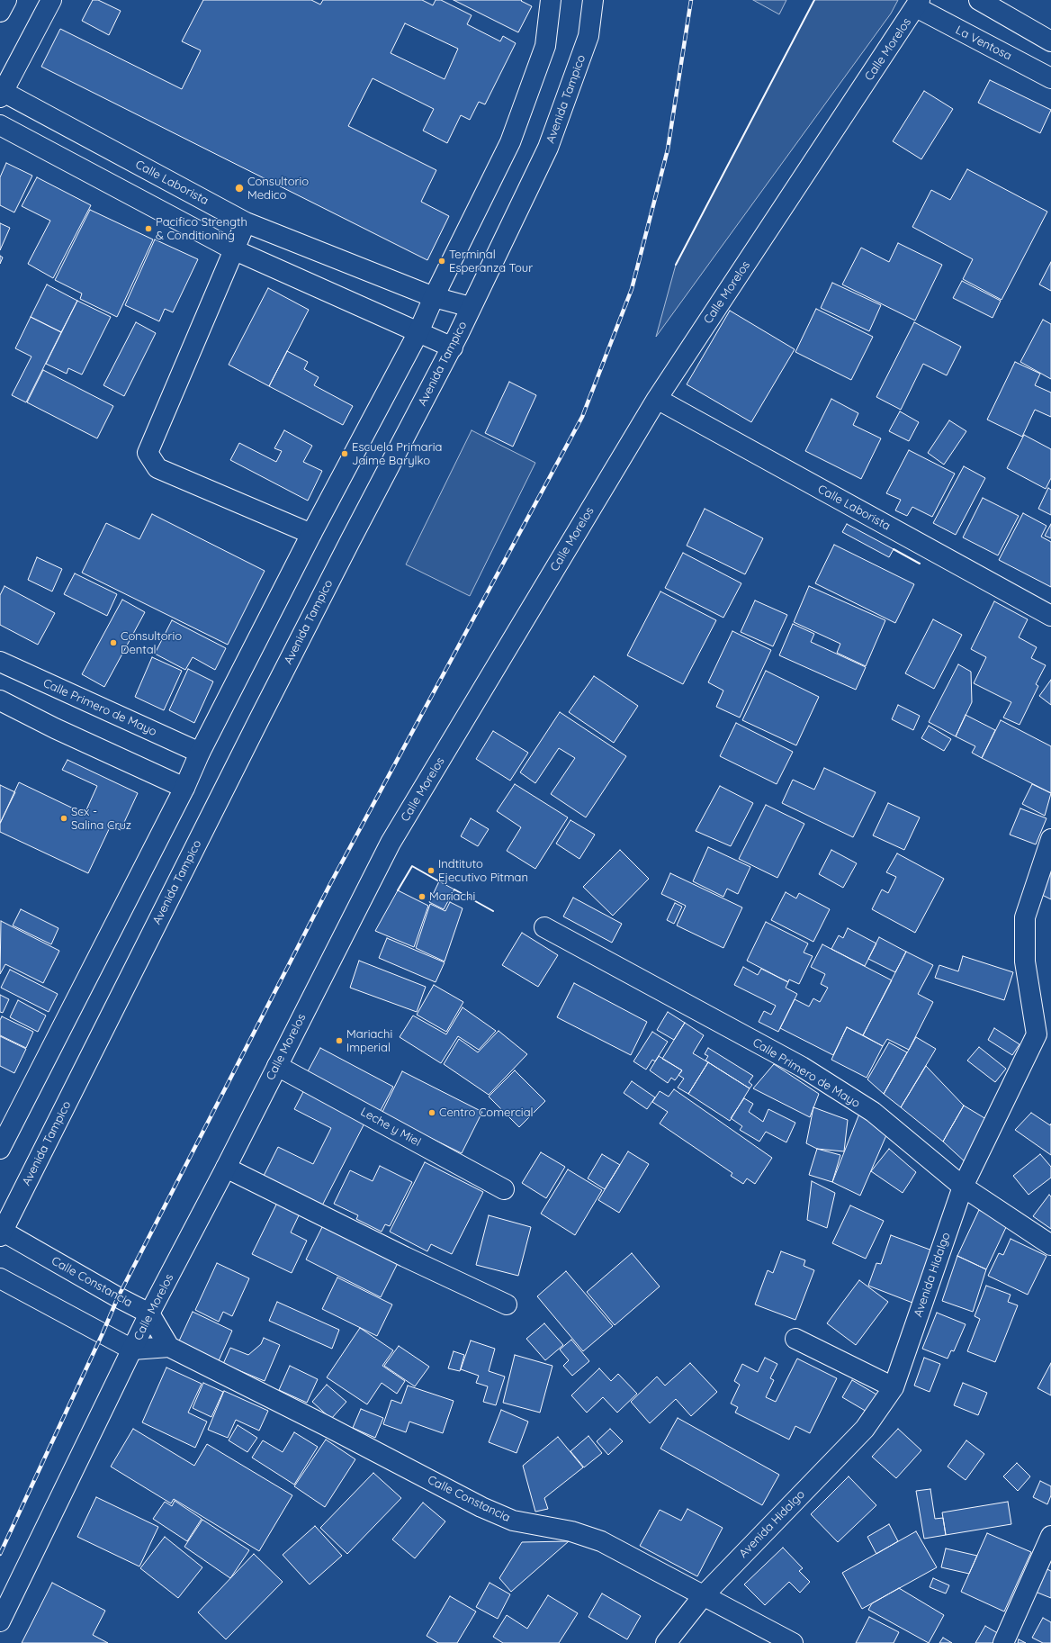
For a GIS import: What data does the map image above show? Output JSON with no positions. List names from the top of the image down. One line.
{"streets":{"street":["La Ventosa","Calle Morelos","Avenida Tampico","Calle Laborista","Calle Primero de Mayo","Leche y Miel","Avenida Hidalgo","Calle Constancia"]},"crossings":[["La Ventosa","Calle Morelos"],["Calle Morelos","Calle Laborista"],["Calle Morelos","Leche y Miel"],["Calle Morelos","Calle Constancia"],["Avenida Tampico","Calle Laborista"],["Avenida Tampico","Calle Constancia"],["Calle Primero de Mayo","Avenida Hidalgo"],["Avenida Hidalgo","Calle Constancia"]],"places":["Consultorio Medico","Pacifico Strength & Conditioning","Terminal Esperanza Tour","Escuela Primaria Jaime Barylko","Consultorio Dental","Scx - Salina Cruz","Indtituto Ejecutivo Pitman","Mariachi","Mariachi Imperial","Centro Comercial"]}
